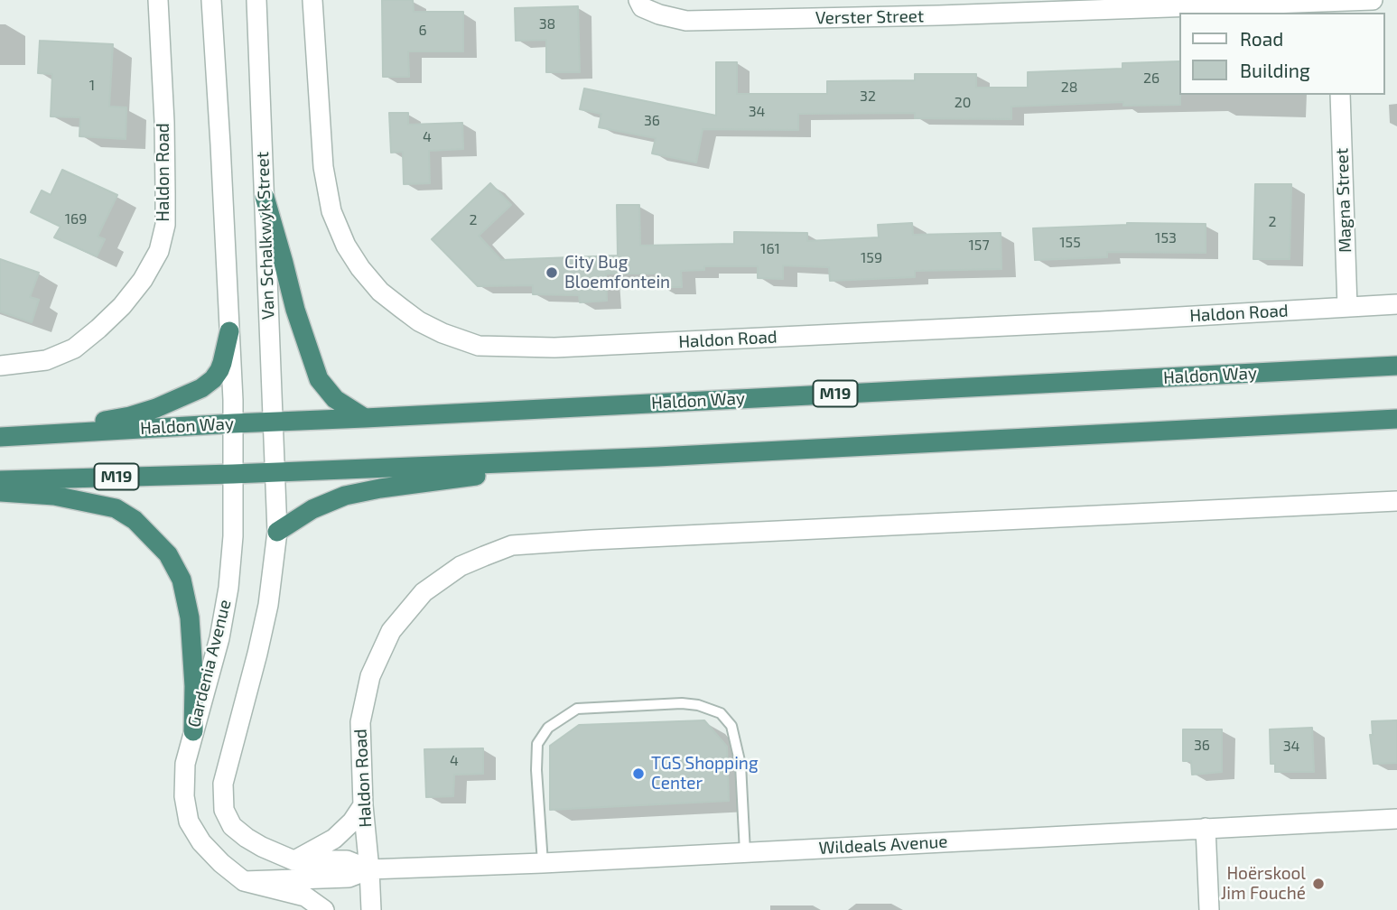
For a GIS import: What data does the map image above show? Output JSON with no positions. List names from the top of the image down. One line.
{"streets":{"highway":["Haldon Way","M19"],"street":["Verster Street","Haldon Road","Magna Street","Van Schalkwyk Street","Gardenia Avenue","Wildeals Avenue"]},"crossings":[["Haldon Road","Magna Street"],["Haldon Road","Wildeals Avenue"],["Van Schalkwyk Street","Haldon Way"],["Van Schalkwyk Street","M19"],["Haldon Way","Gardenia Avenue"],["M19","Gardenia Avenue"]],"places":["City Bug Bloemfontein","TGS Shopping Center","Hoërskool Jim Fouché"],"house_numbers":["38","6","26","1","28","32","20","34","36","4","169","2","2","153","155","157","161","159","36","34","4"],"legend":["Road","Building"]}
